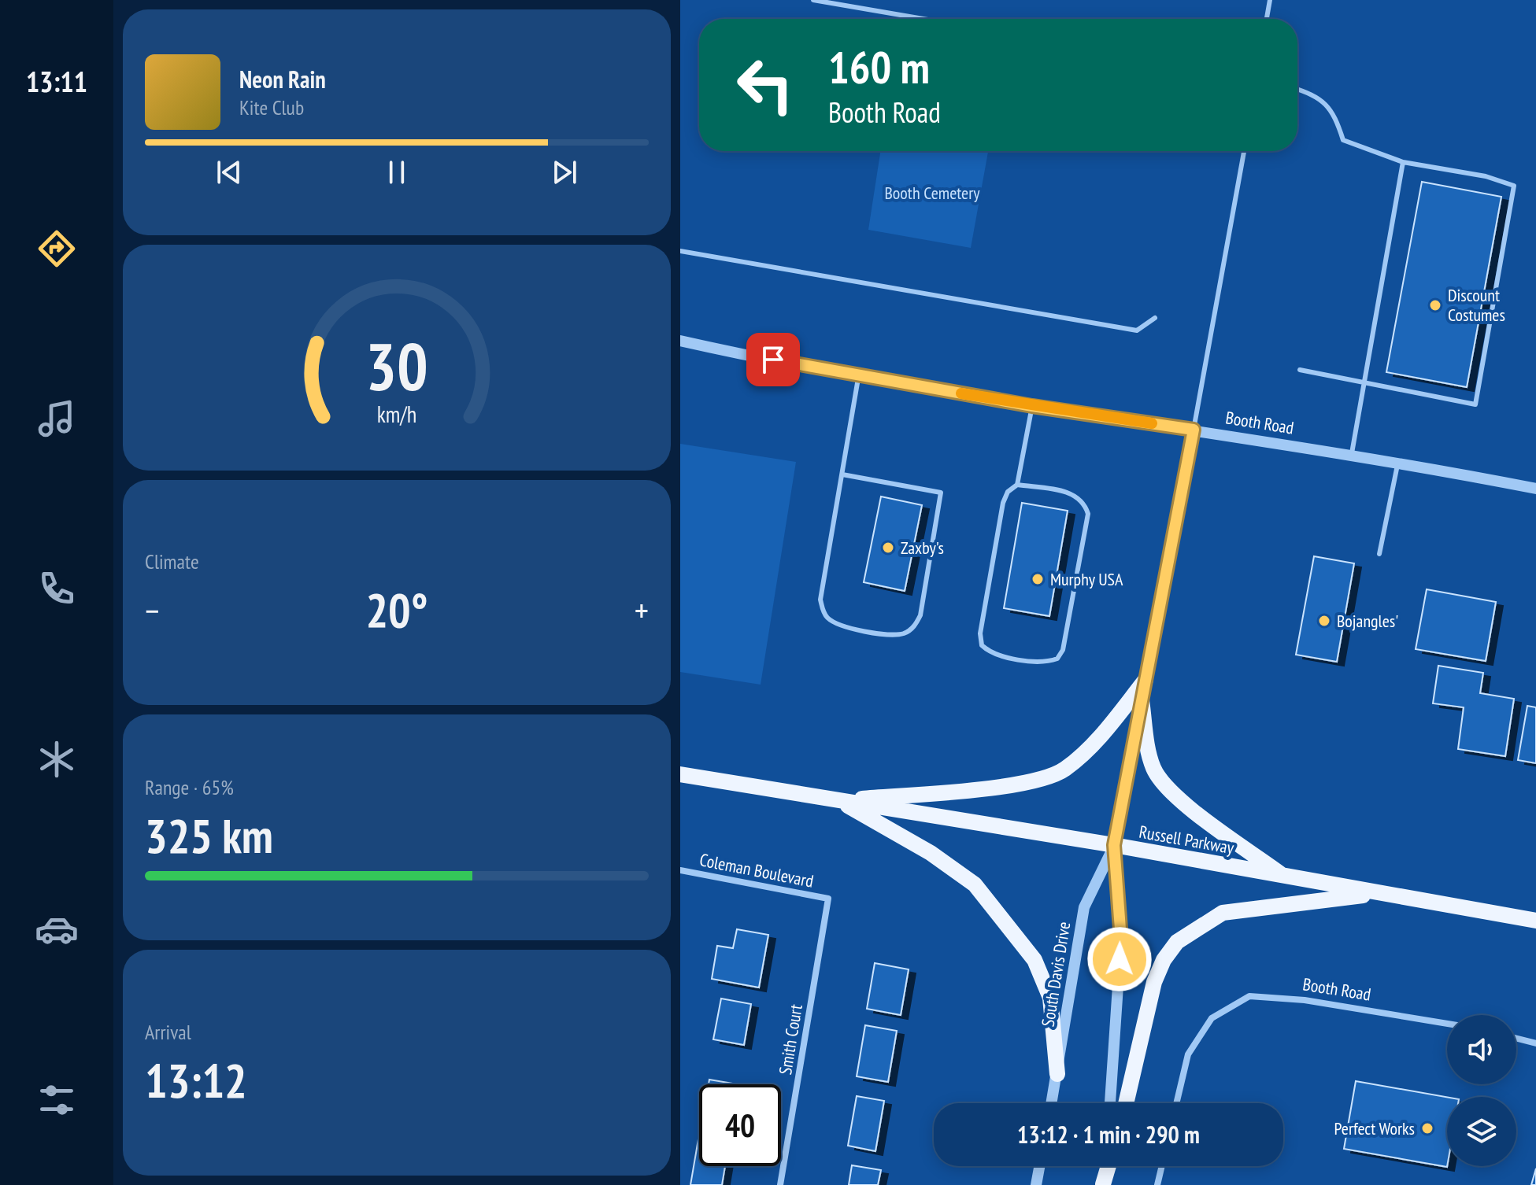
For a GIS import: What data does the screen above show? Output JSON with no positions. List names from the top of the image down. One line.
{"streets":{"main road":["Russell Parkway"],"street":["Booth Road","Coleman Boulevard","South Davis Drive","Smith Court"]},"crossings":[["Booth Road","South Davis Drive"],["Russell Parkway","South Davis Drive"],["Coleman Boulevard","Smith Court"]],"parks":["Booth Cemetery"],"places":["Discount Costumes","Zaxby's","Murphy USA","Bojangles'","Perfect Works"],"page":{"tabs":"13:11","turn":["160 m","Booth Road"],"song":["Neon Rain","Kite Club"],"tile":["Climate",["Range · 65%","325 km"],["Arrival","13:12"]],"heat":["−","20°","+"],"limit":"40","trip":"13:12 · 1 min · 290 m","gauge":["30","km/h"]}}
